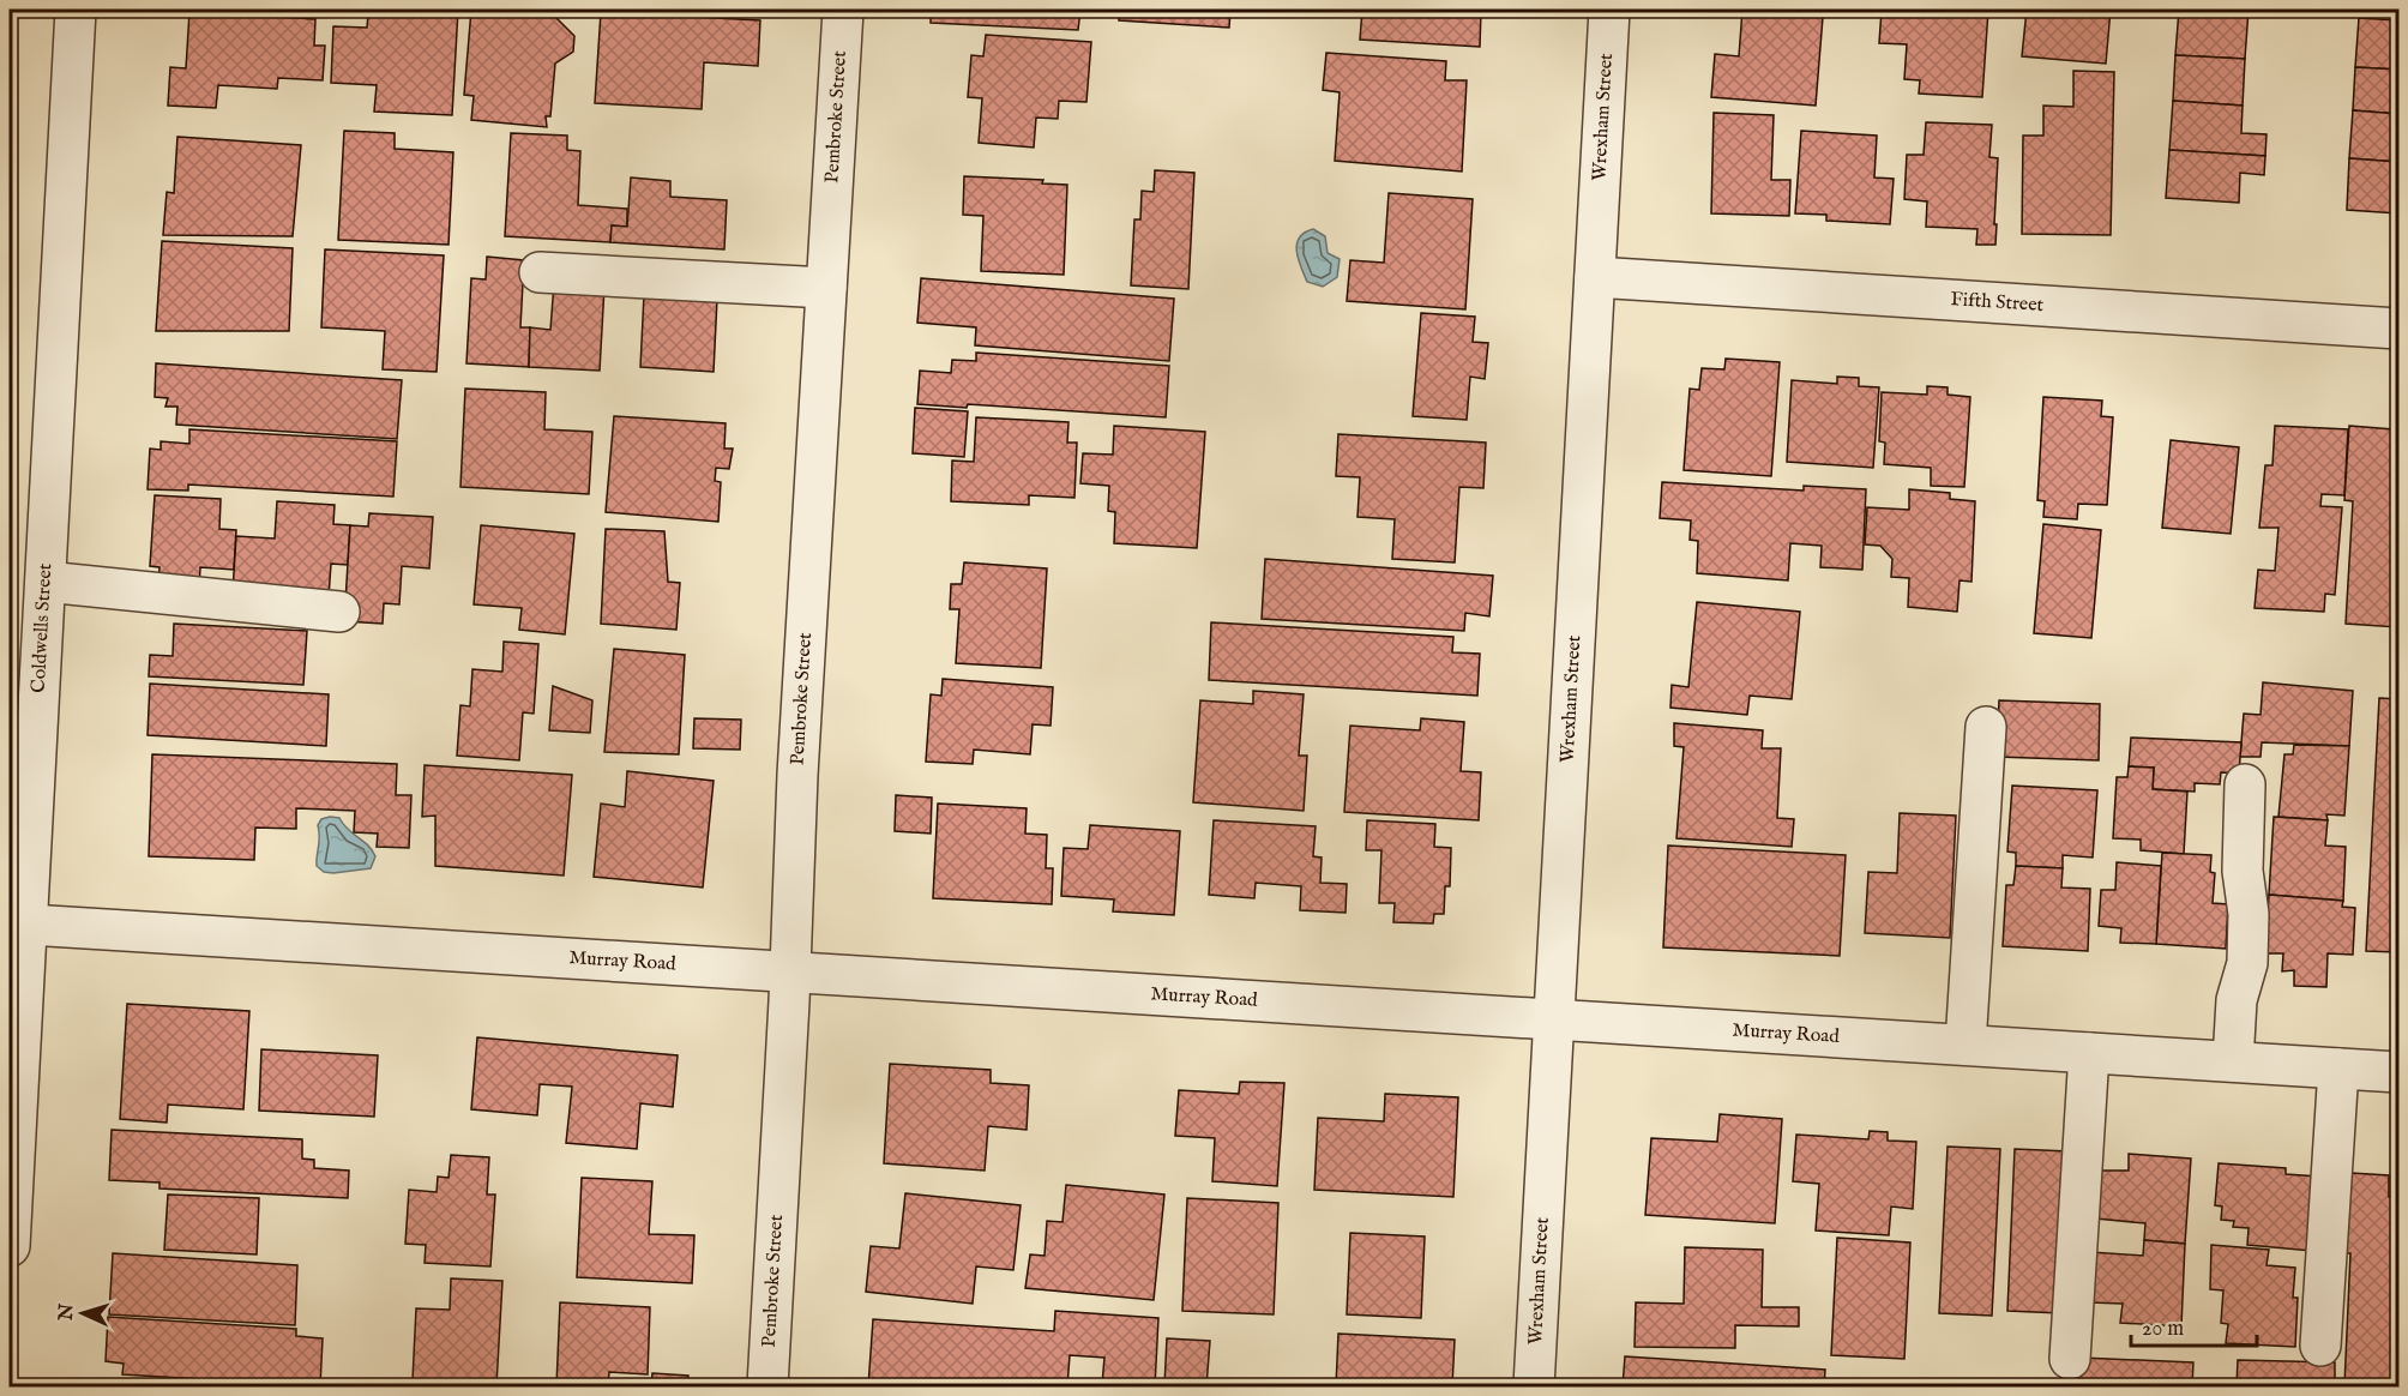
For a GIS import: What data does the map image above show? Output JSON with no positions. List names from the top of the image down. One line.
{"streets":{"street":["Pembroke Street","Wrexham Street","Fifth Street","Coldwells Street","Murray Road"]},"crossings":[["Pembroke Street","Murray Road"],["Wrexham Street","Fifth Street"],["Wrexham Street","Murray Road"],["Coldwells Street","Murray Road"]],"scale_bar":"20 m","north":"left"}
